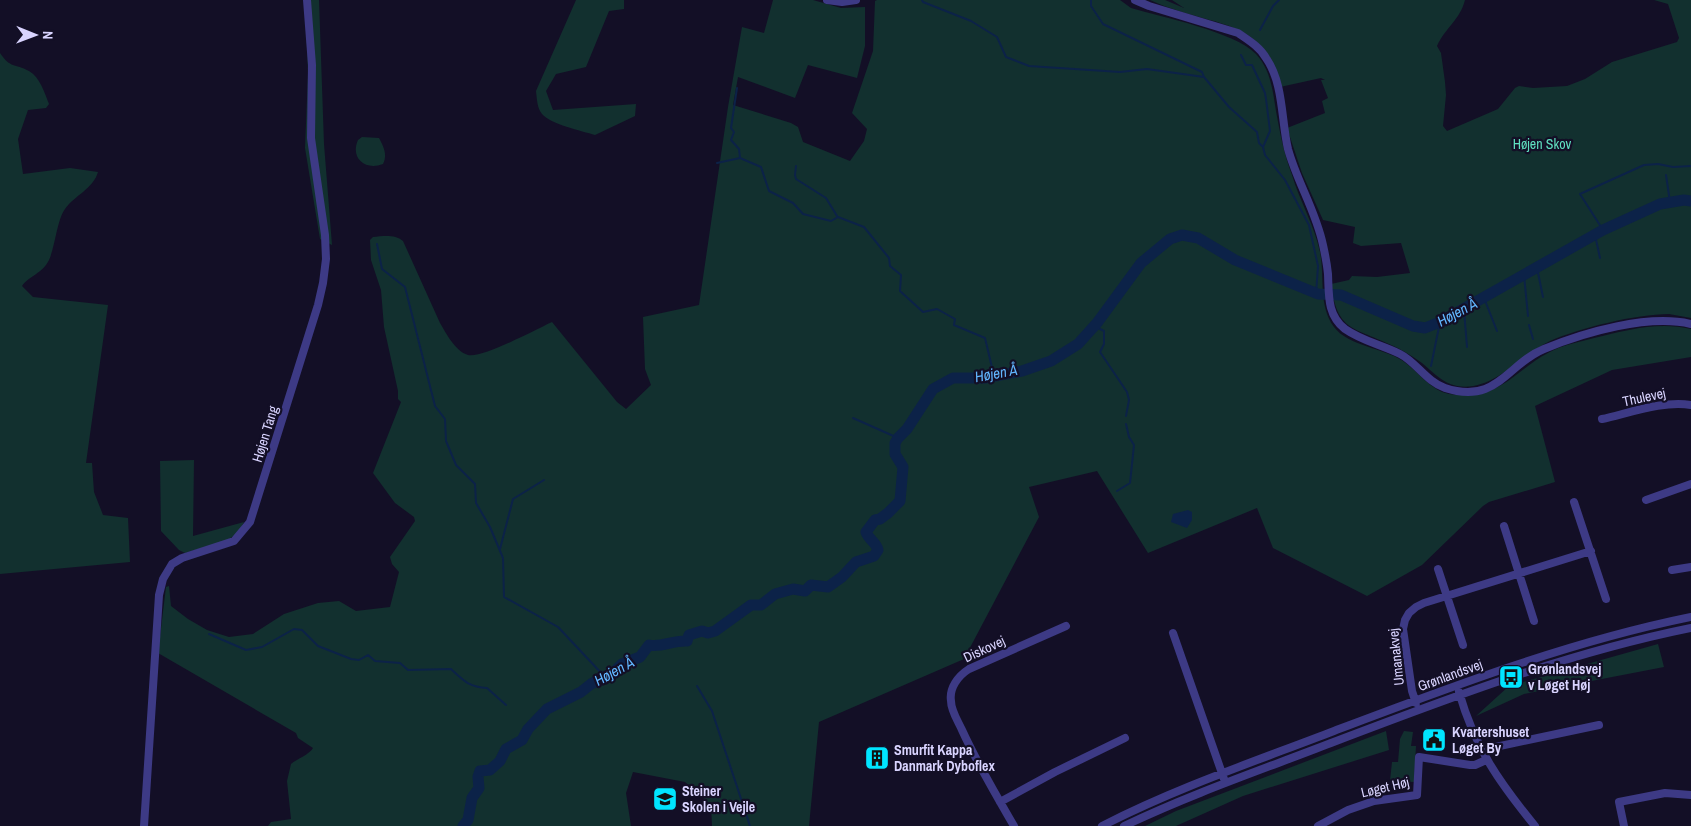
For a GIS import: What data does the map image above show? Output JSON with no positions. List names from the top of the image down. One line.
{"streets":{"street":["Thulevej","Højen Tang","Diskovej","Umanakvej","Grønlandsvej","Løget Høj"]},"crossings":[["Umanakvej","Grønlandsvej"]],"water":["Højen Å"],"parks":["Højen Skov"],"places":{"bus stop":["Grønlandsvej v Løget Høj"],"public building":["Kvartershuset Løget By"],"building":["Smurfit Kappa Danmark Dyboflex"],"school or university":["Steiner Skolen i Vejle"]},"north":"right"}
